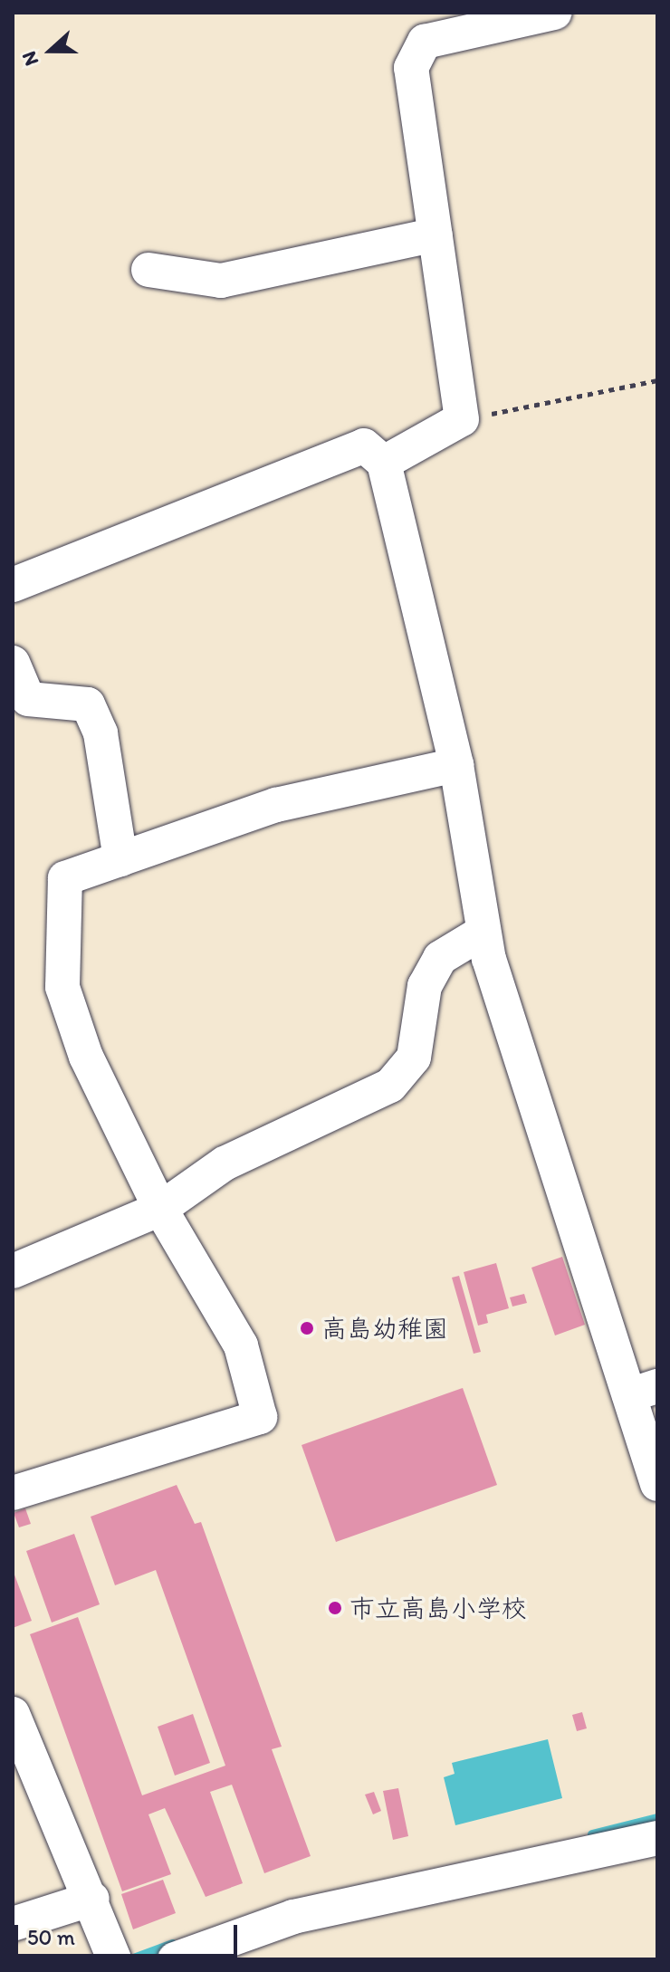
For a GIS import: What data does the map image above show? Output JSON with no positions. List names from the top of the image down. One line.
{"places":["高島幼稚園","市立高島小学校"],"scale_bar":"50 m","north":"left"}
